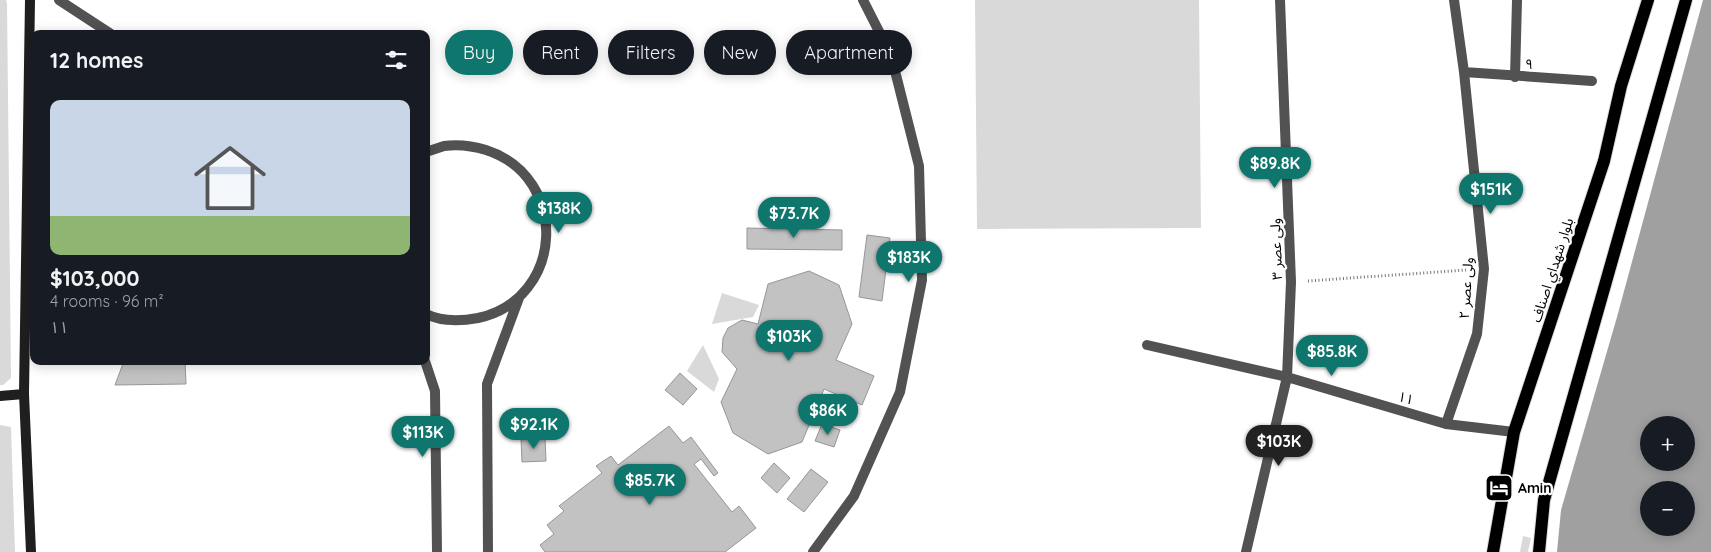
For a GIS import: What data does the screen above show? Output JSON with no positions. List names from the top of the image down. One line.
{"streets":{"main road":["بلوار شهداي اصناف"],"street":["۹","ولی عصر ۳","ولی عصر ۲","۱۱"]},"crossings":[["۹","ولی عصر ۲"],["ولی عصر ۳","۱۱"],["بلوار شهداي اصناف","۱۱"],["ولی عصر ۲","۱۱"]],"places":{"hotel":["Amin"]},"page":{"chip":["Buy","Rent","Filters","New","Apartment"],"heading":"12 homes","list":[{"name":"$103,000","note":"4 rooms · 96 m² · ۱۱"}],"price":["$89.8K","$151K","$138K","$73.7K","$183K","$103K","$85.8K","$86K","$92.1K","$113K","$103K","$85.7K"],"map_buttons":["+","−"]}}
